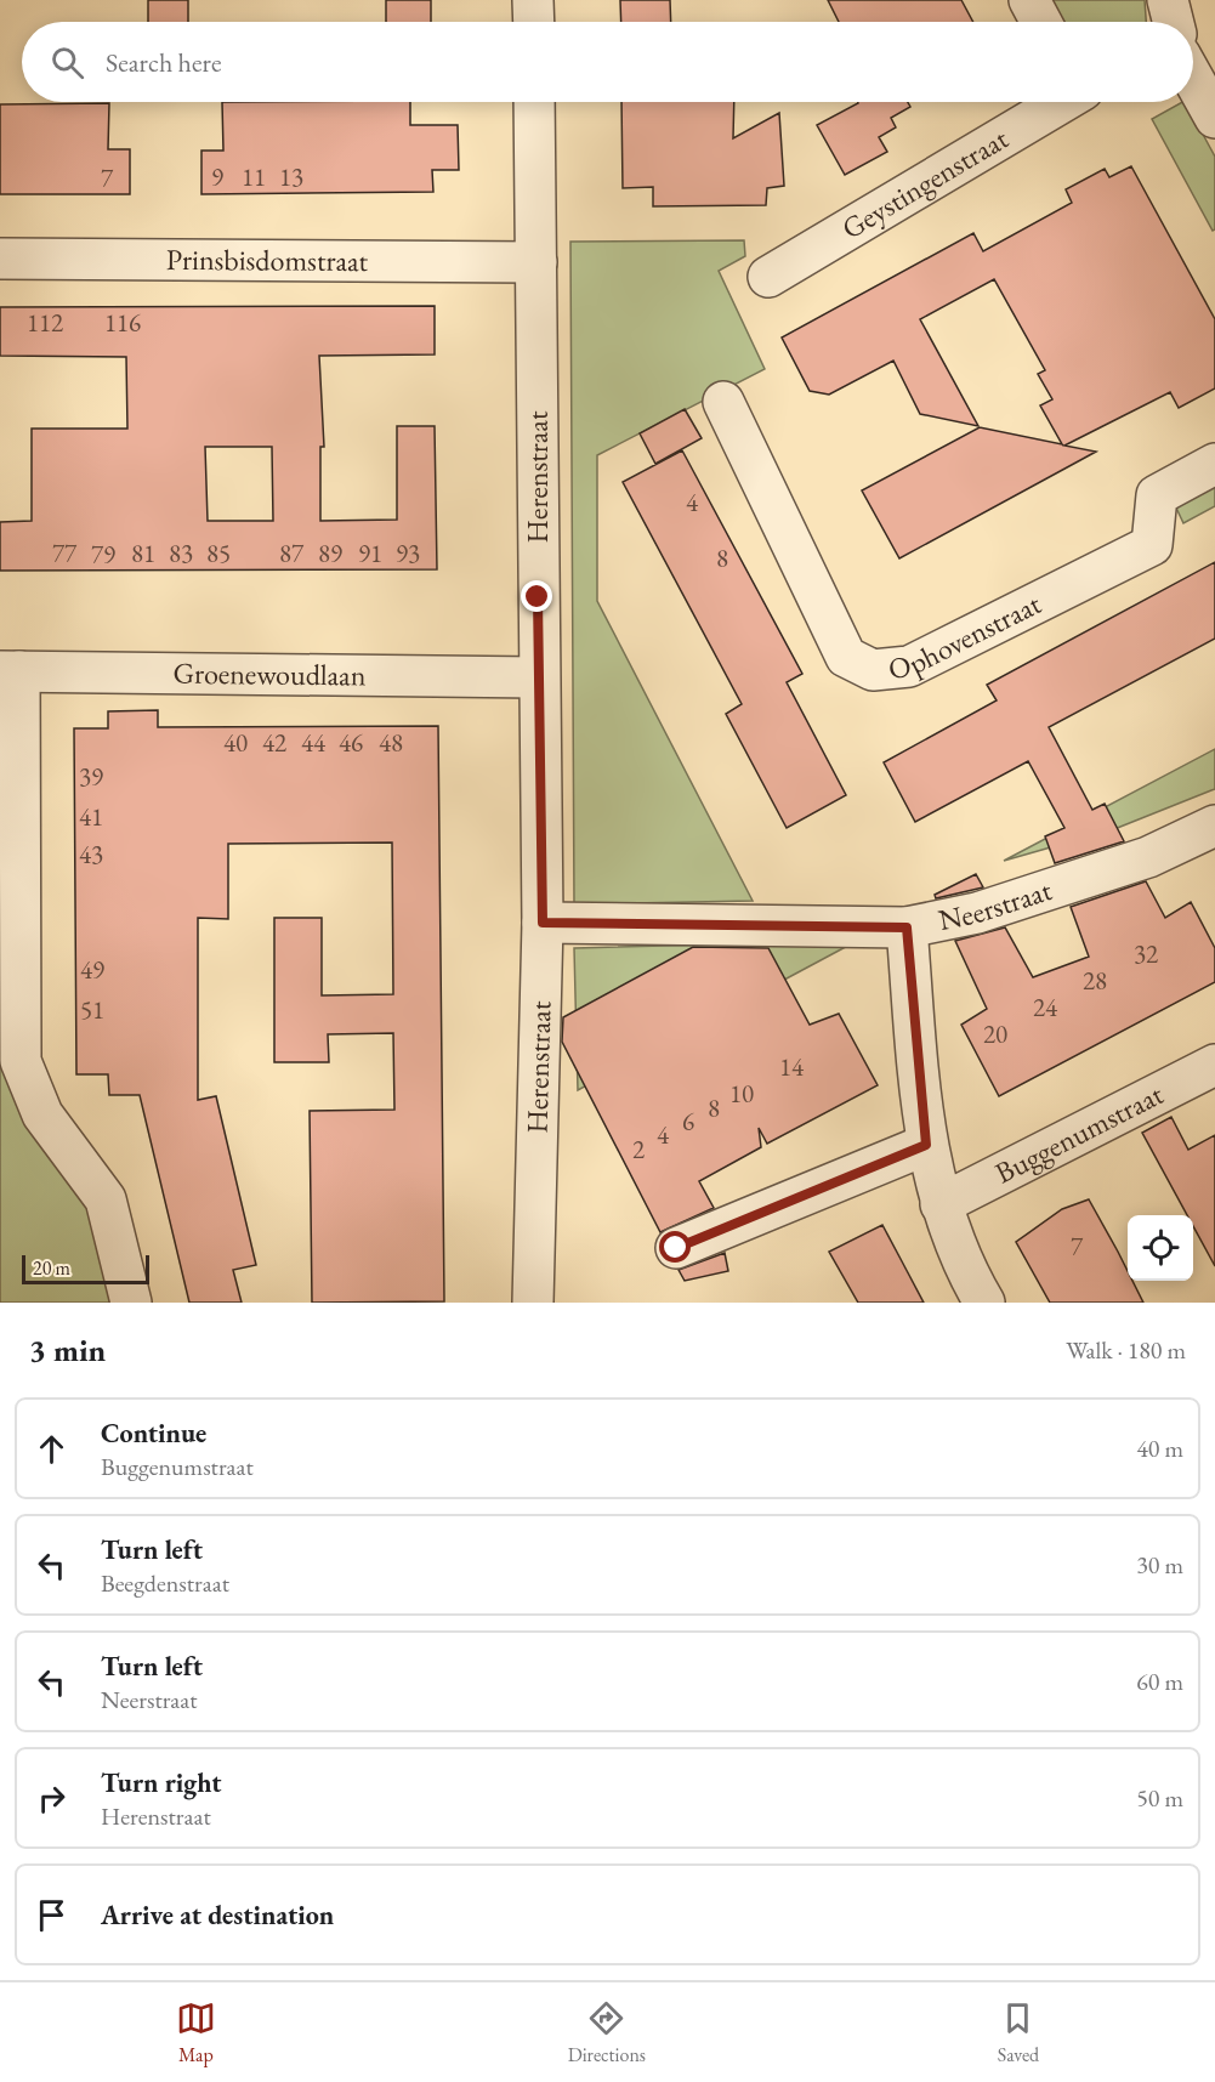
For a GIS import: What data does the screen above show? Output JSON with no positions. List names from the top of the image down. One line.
{"streets":{"street":["Geystingenstraat","Prinsbisdomstraat","Herenstraat","Ophovenstraat","Groenewoudlaan","Neerstraat","Buggenumstraat"]},"crossings":[["Prinsbisdomstraat","Herenstraat"],["Herenstraat","Groenewoudlaan"],["Herenstraat","Neerstraat"]],"house_numbers":["9","11","13","7","112","116","4","77","81","83","85","87","89","91","93","79","8","40","42","44","46","48","39","41","43","32","49","28","24","51","20","14","10","8","6","4","2","7"],"scale_bar":"20 m","page":{"search":"Search here","scale":"20 m","heading":["3 min","Walk · 180 m"],"list":[["Continue","Buggenumstraat","40 m"],["Turn left","Beegdenstraat","30 m"],["Turn left","Neerstraat","60 m"],["Turn right","Herenstraat","50 m"],"Arrive at destination"],"nav":["Map","Directions","Saved"]}}
